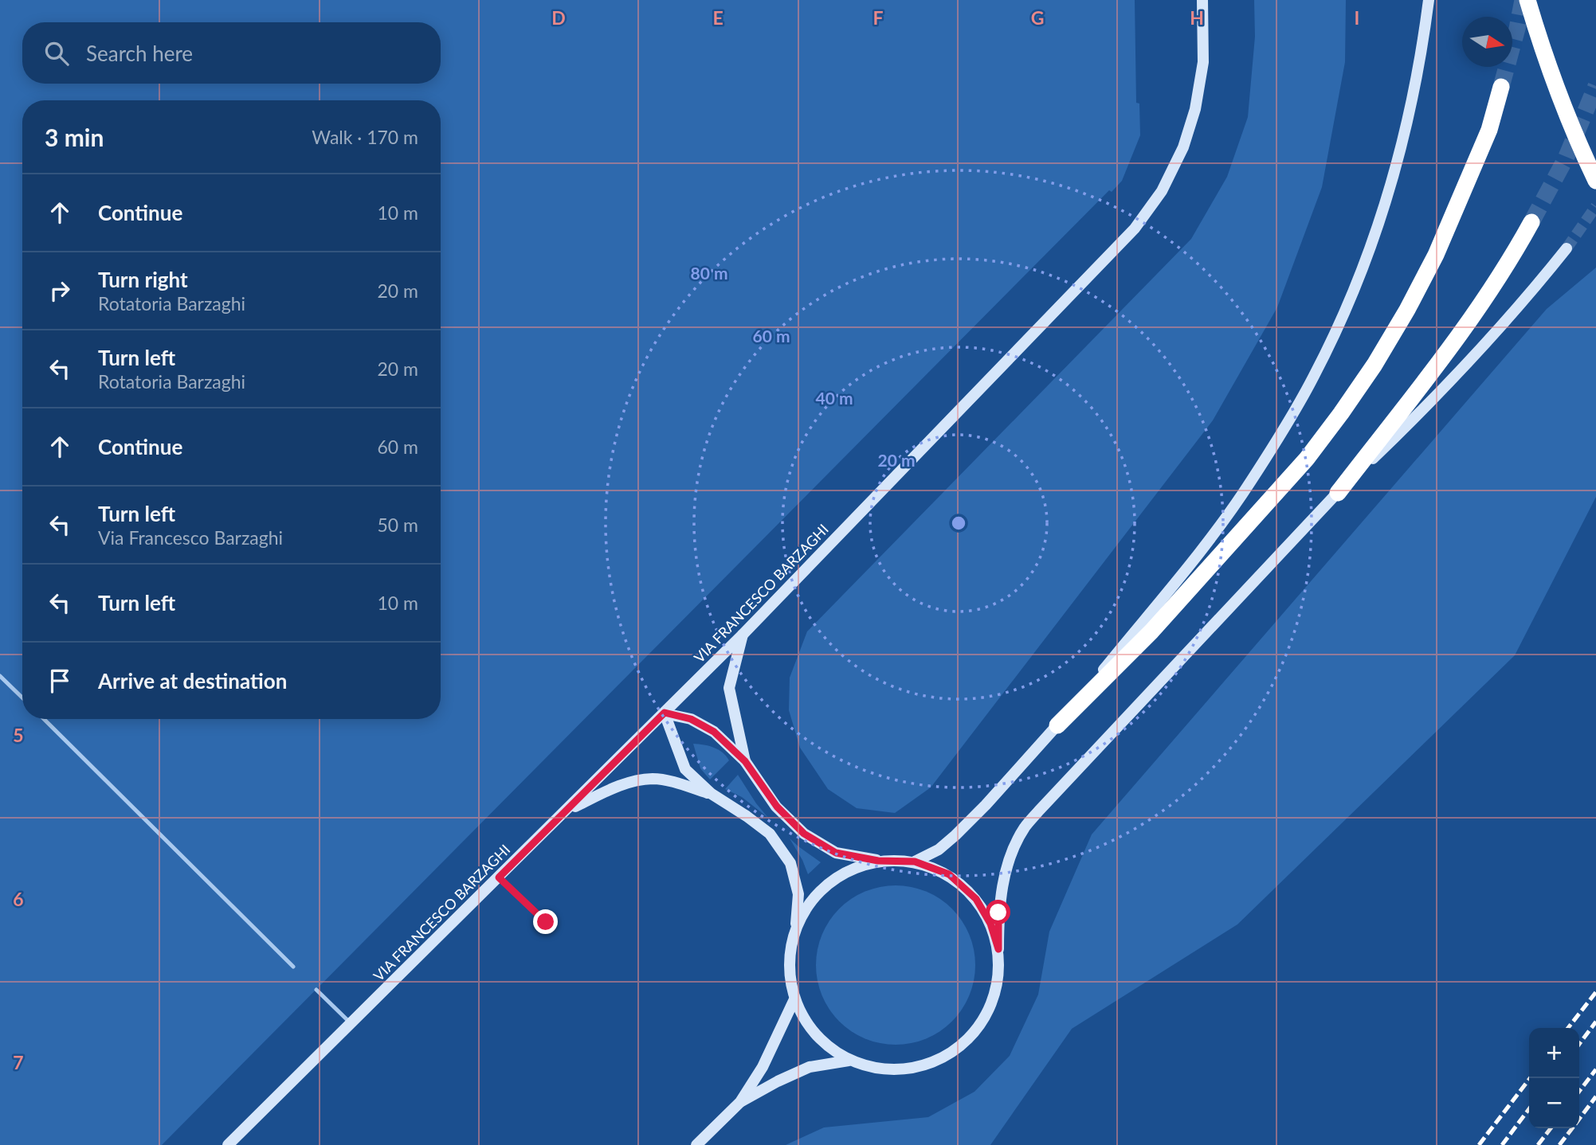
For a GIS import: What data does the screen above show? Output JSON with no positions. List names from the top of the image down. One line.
{"streets":{"street":["VIA FRANCESCO BARZAGHI"]},"north":"right","page":{"search":"Search here","heading":["3 min","Walk · 170 m"],"list":[["Continue","10 m"],["Turn right","Rotatoria Barzaghi","20 m"],["Turn left","Rotatoria Barzaghi","20 m"],["Continue","60 m"],["Turn left","Via Francesco Barzaghi","50 m"],["Turn left","10 m"],"Arrive at destination"],"map_buttons":["+","−"]},"grid":{"columns":["D","E","F","G","H","I"],"rows":["5","6","7"]},"rings":["80 m","60 m","40 m","20 m"]}
